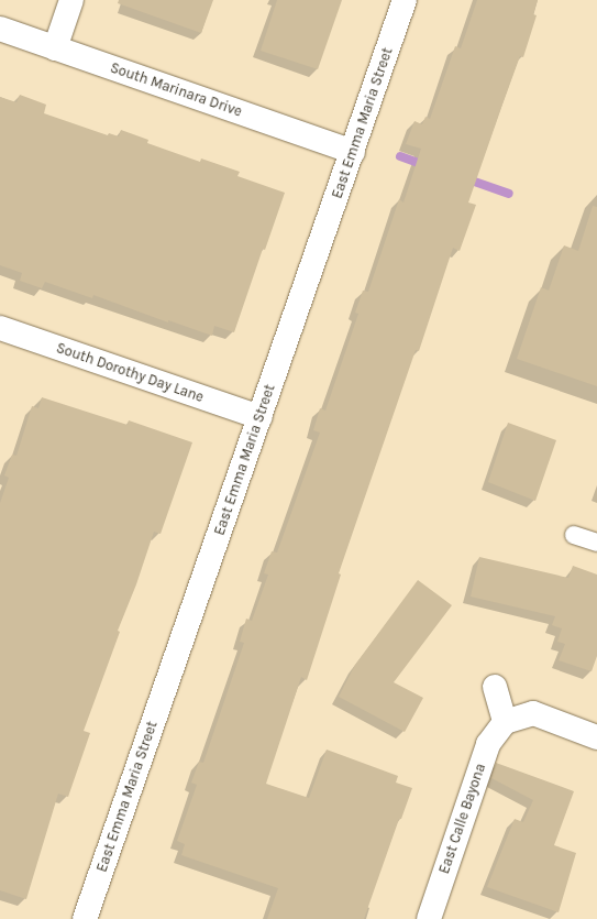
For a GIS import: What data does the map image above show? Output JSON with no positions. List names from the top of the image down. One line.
{"streets":{"street":["South Marinara Drive","East Emma Maria Street","South Dorothy Day Lane","East Calle Bayona"]},"crossings":[["South Marinara Drive","East Emma Maria Street"],["East Emma Maria Street","South Dorothy Day Lane"]]}
